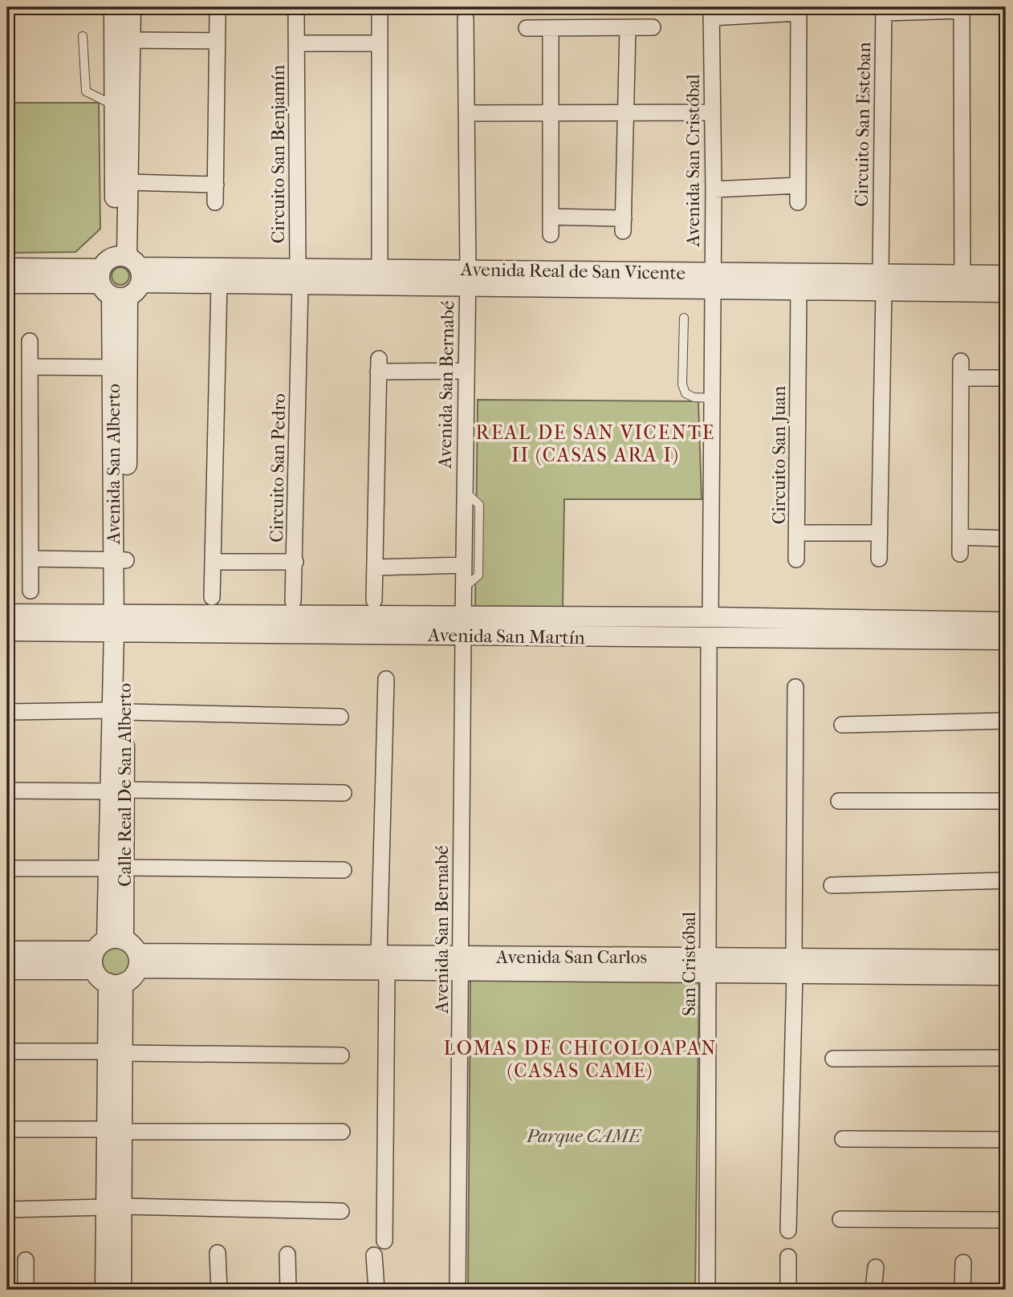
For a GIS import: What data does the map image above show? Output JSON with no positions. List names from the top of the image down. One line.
{"streets":{"street":["Circuito San Esteban","Circuito San Benjamín","Avenida San Cristóbal","Avenida Real de San Vicente","Avenida San Bernabé","Circuito San Juan","Avenida San Alberto","Circuito San Pedro","Avenida San Martín","Calle Real De San Alberto","Avenida San Carlos","San Cristóbal"]},"crossings":[["Circuito San Esteban","Avenida Real de San Vicente"],["Circuito San Benjamín","Avenida Real de San Vicente"],["Circuito San Benjamín","Circuito San Pedro"],["Avenida San Cristóbal","Avenida Real de San Vicente"],["Avenida San Cristóbal","Avenida San Martín"],["Avenida Real de San Vicente","Avenida San Bernabé"],["Avenida Real de San Vicente","Circuito San Juan"],["Avenida Real de San Vicente","Avenida San Alberto"],["Avenida Real de San Vicente","Circuito San Pedro"],["Avenida San Bernabé","Avenida San Martín"],["Avenida San Bernabé","Avenida San Carlos"],["Avenida San Alberto","Avenida San Martín"],["Avenida San Alberto","Calle Real De San Alberto"],["Avenida San Martín","Calle Real De San Alberto"],["Avenida San Martín","San Cristóbal"],["Calle Real De San Alberto","Avenida San Carlos"],["Avenida San Carlos","San Cristóbal"]],"districts":["REAL DE SAN VICENTE II (CASAS ARA I)","LOMAS DE CHICOLOAPAN (CASAS CAME)"],"parks":["Parque CAME"]}
